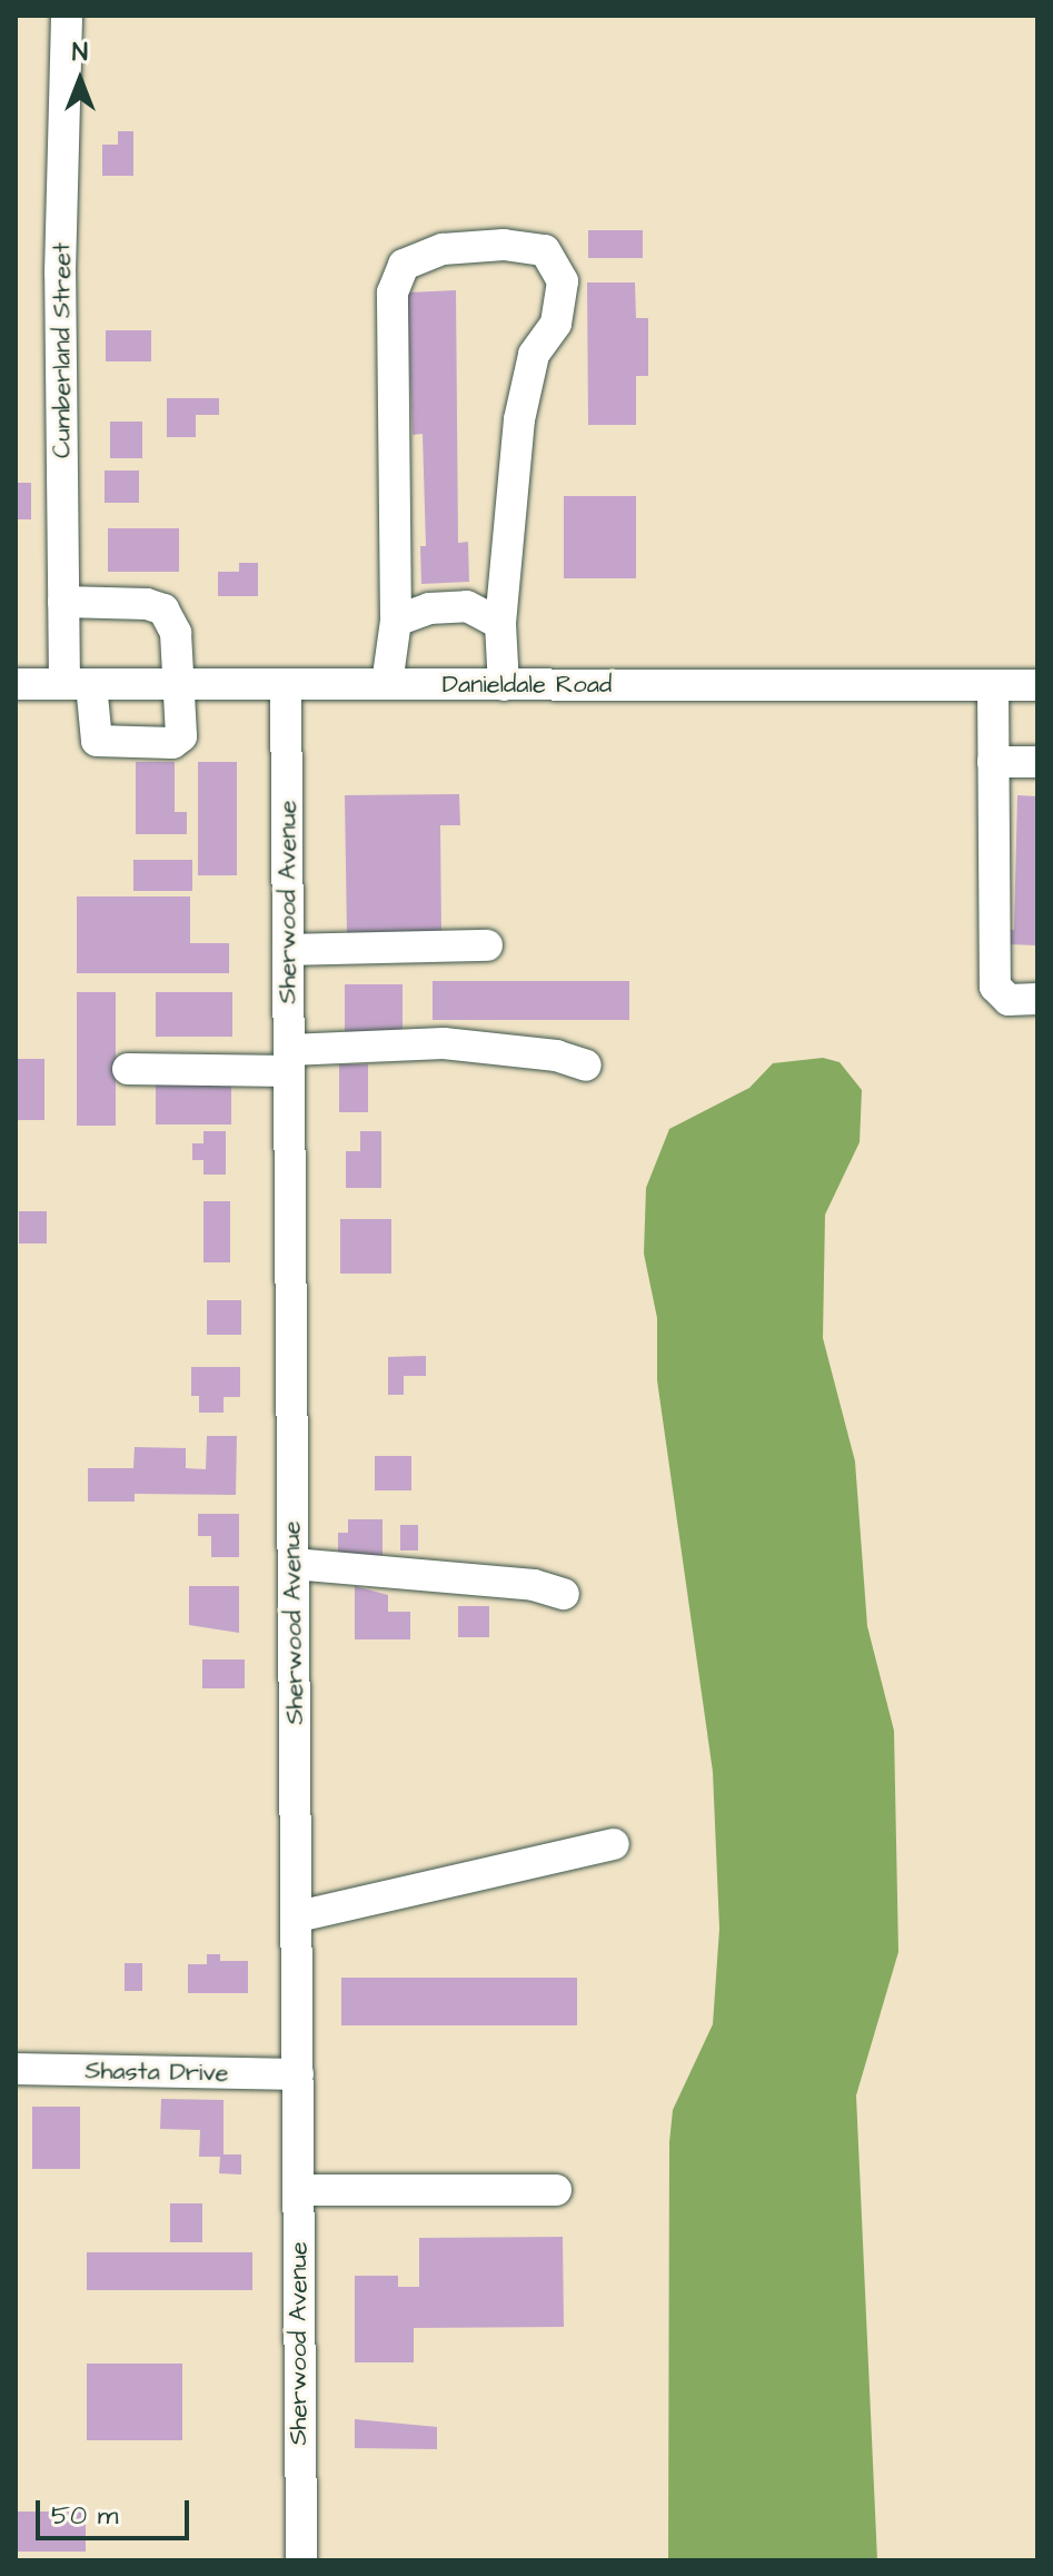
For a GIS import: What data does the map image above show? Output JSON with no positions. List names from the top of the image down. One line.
{"streets":{"street":["Cumberland Street","Danieldale Road","Sherwood Avenue","Shasta Drive"]},"crossings":[["Cumberland Street","Danieldale Road"],["Danieldale Road","Sherwood Avenue"],["Sherwood Avenue","Shasta Drive"]],"scale_bar":"50 m","north":"top"}
